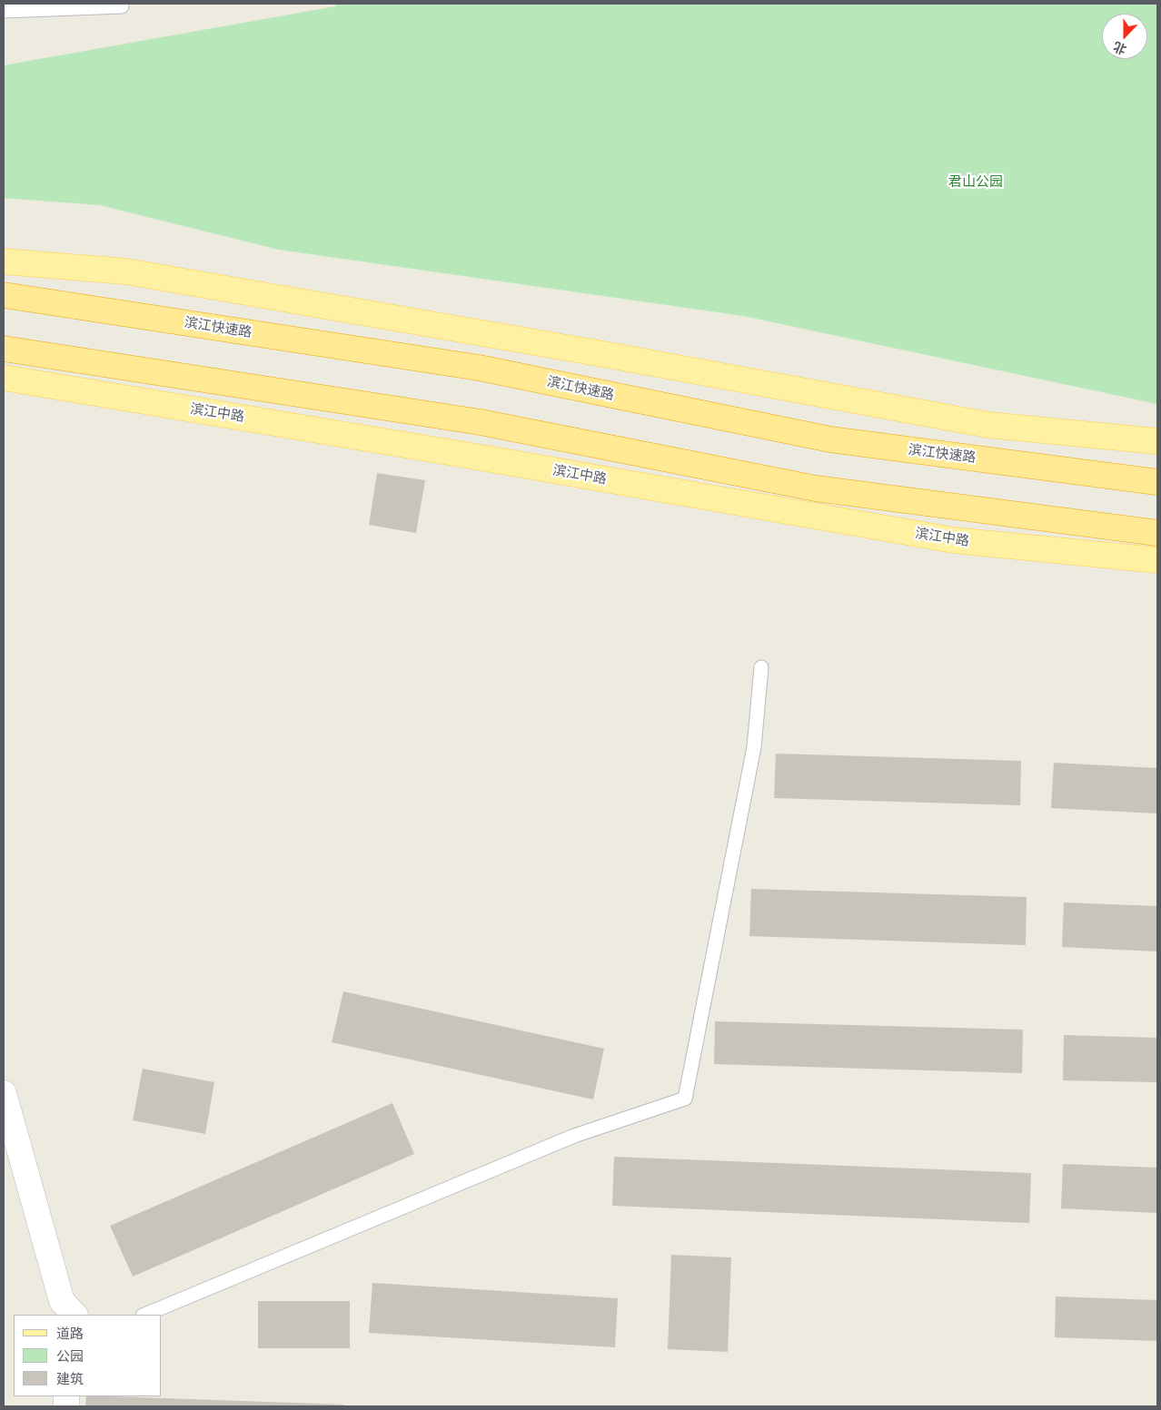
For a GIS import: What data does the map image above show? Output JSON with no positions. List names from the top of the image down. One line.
{"streets":{"highway":["滨江快速路"],"main road":["滨江中路"]},"parks":["君山公园"],"legend":["道路","公园","建筑"],"north":"bottom"}
